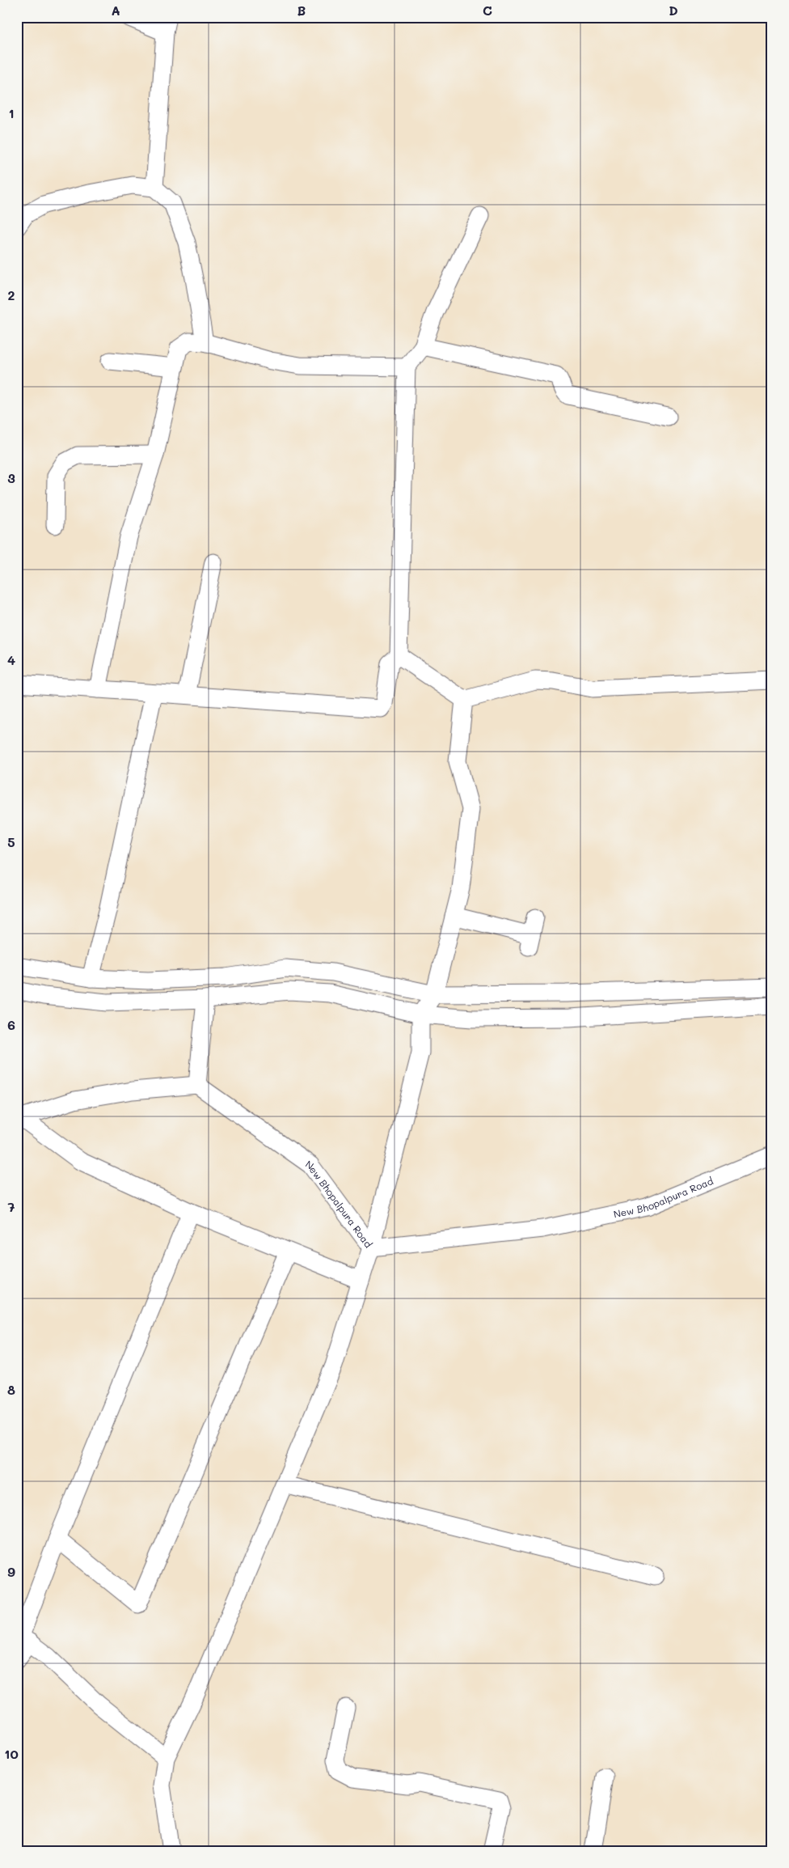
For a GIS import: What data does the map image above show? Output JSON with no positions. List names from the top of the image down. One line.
{"streets":{"street":["New Bhopalpura Road"]},"grid":{"columns":["A","B","C","D"],"rows":["1","2","3","4","5","6","7","8","9","10"]}}
